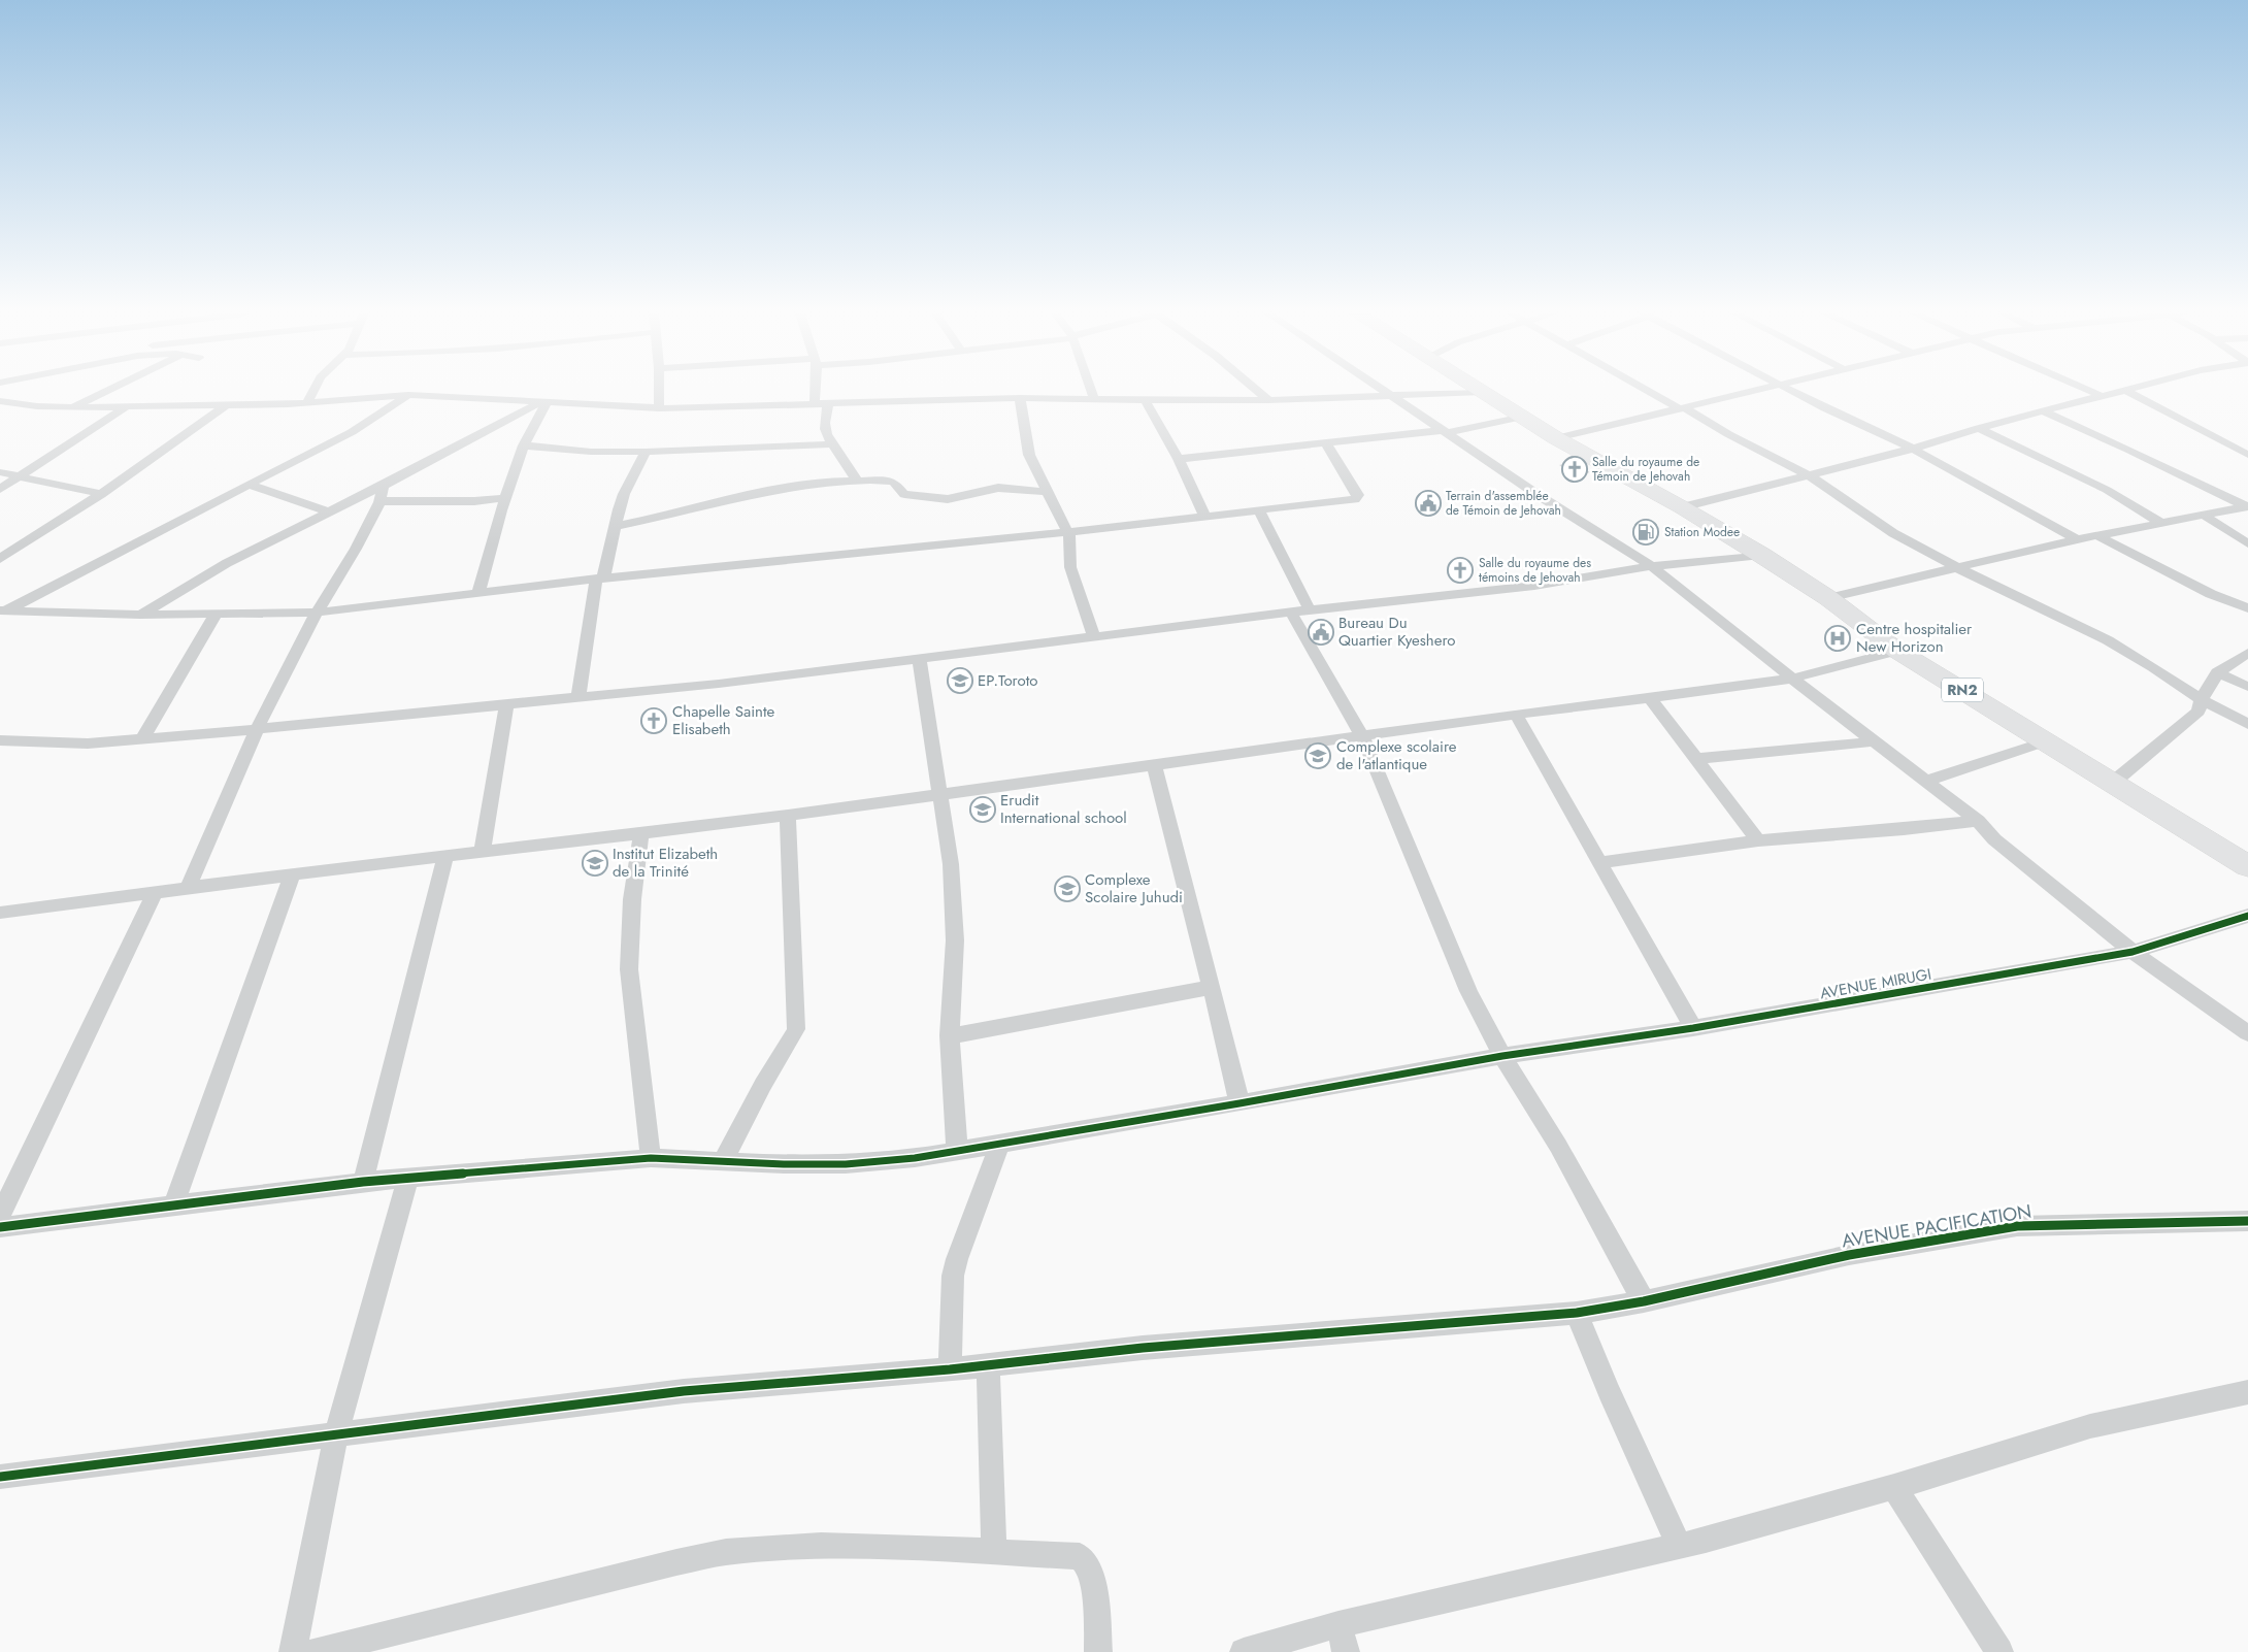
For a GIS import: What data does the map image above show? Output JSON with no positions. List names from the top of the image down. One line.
{"streets":{"highway":["RN2"],"street":["AVENUE MIRUGI","AVENUE PACIFICATION"]},"places":{"church":["Salle du royaume de Témoin de Jehovah","Salle du royaume des témoins de Jehovah","Chapelle Sainte Elisabeth"],"public building":["Terrain d'assemblée de Témoin de Jehovah","Bureau Du Quartier Kyeshero"],"fuel station":["Station Modee"],"hospital":["Centre hospitalier New Horizon"],"school or university":["EP.Toroto","Complexe scolaire de l'atlantique","Erudit International school","Institut Elizabeth de la Trinité","Complexe Scolaire Juhudi"]}}
